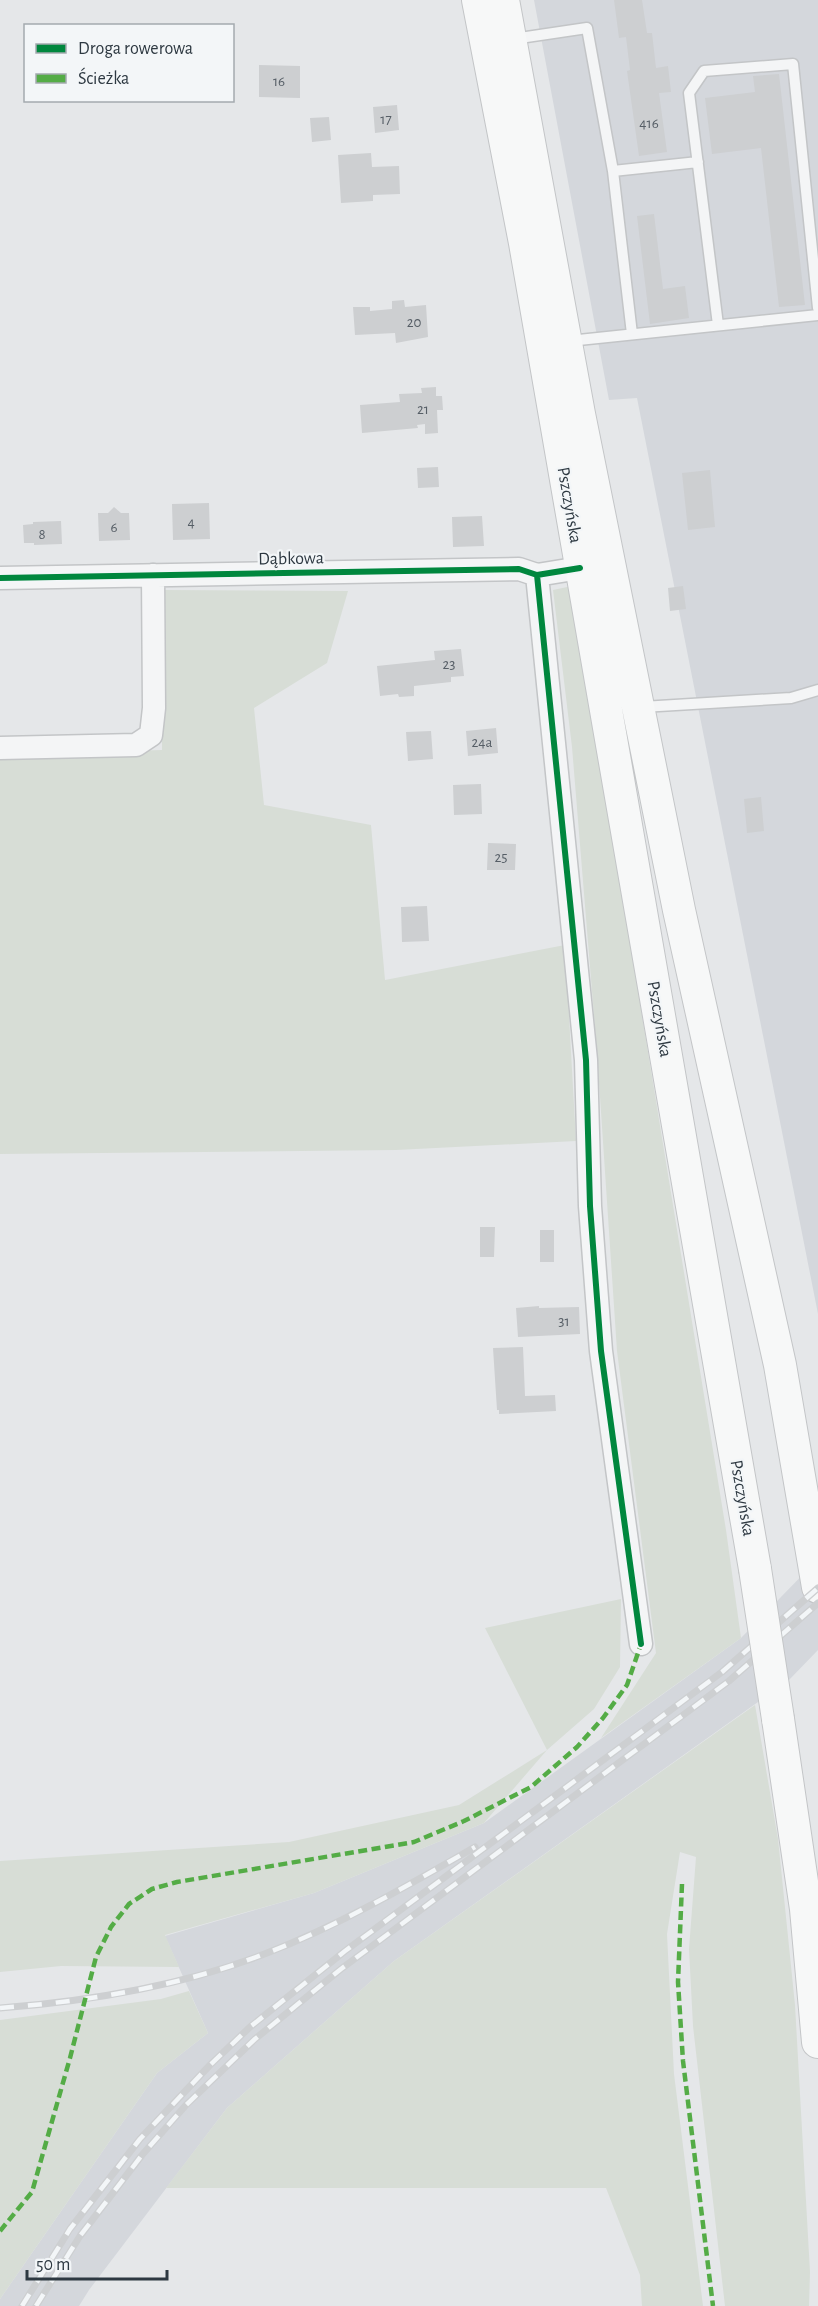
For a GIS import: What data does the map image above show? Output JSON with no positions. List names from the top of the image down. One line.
{"streets":{"main road":["Pszczyńska"],"street":["Dąbkowa"]},"crossings":[["Pszczyńska","Dąbkowa"]],"house_numbers":["16","17","416","20","21","4","6","8","23","24a","25","31"],"legend":["Droga rowerowa","Ścieżka"],"scale_bar":"50 m"}
